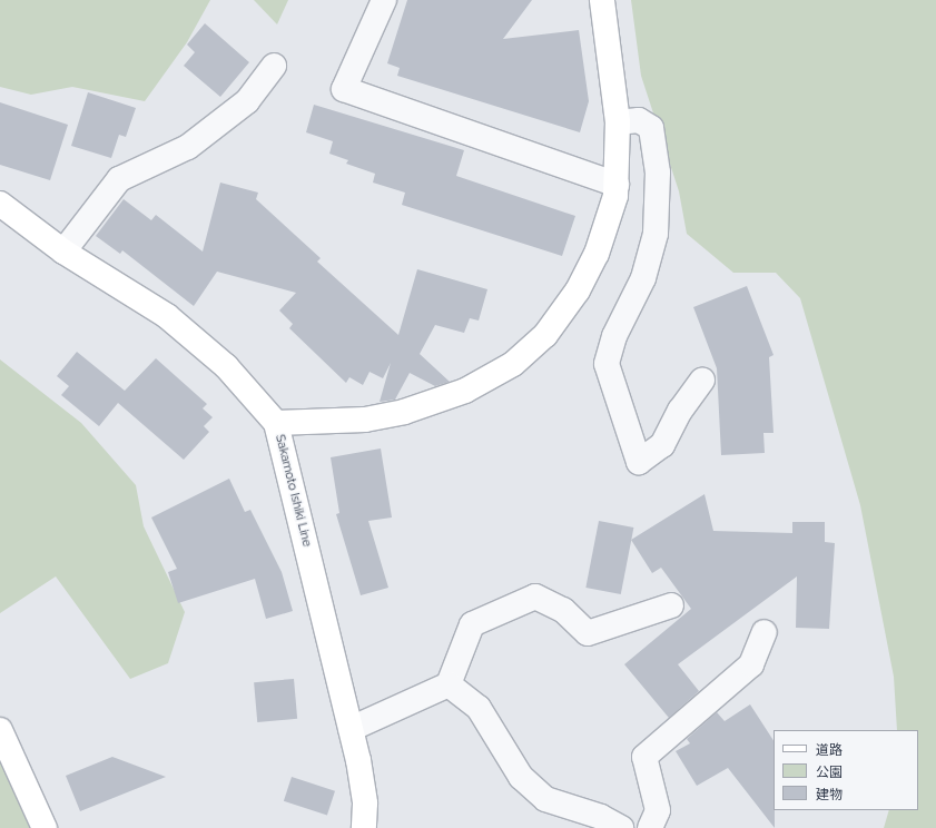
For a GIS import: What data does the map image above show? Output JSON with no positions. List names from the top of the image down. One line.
{"streets":{"main road":["Sakamoto Ishiki Line"]},"legend":["道路","公園","建物"]}
